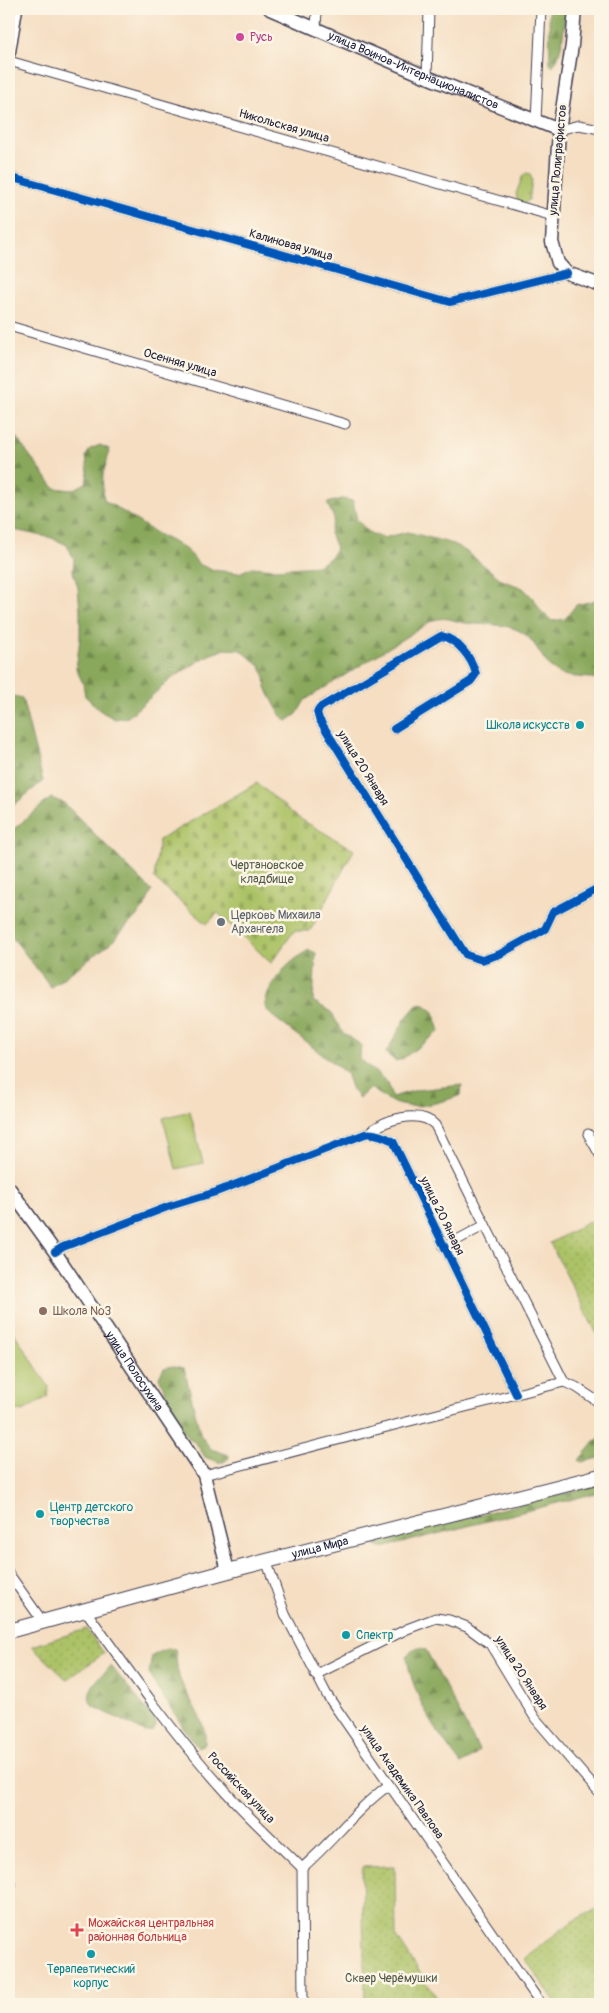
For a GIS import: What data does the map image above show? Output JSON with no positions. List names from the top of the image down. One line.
{"streets":{"main road":["улица Мира"],"street":["улица Воинов-Интернационалистов","Никольская улица","улица Полиграфистов","Калиновая улица","Осенняя улица","улица 20 Января","улица Полосухина","улица Академика Павлова","Российская улица"]},"crossings":[["улица Воинов-Интернационалистов","улица Полиграфистов"],["Никольская улица","улица Полиграфистов"],["улица Полиграфистов","Калиновая улица"],["улица 20 Января","улица Академика Павлова"],["улица Полосухина","улица Мира"],["улица Мира","улица Академика Павлова"],["улица Мира","Российская улица"]],"parks":["Чертановское кладбище","Сквер Черёмушки"],"places":{"other":["Русь","Школа искусств","Церковь Михаила Архангела","Школа №3","Центр детского творчества","Спектр","Терапевтический корпус"],"health":["Можайская центральная районная больница"]}}
